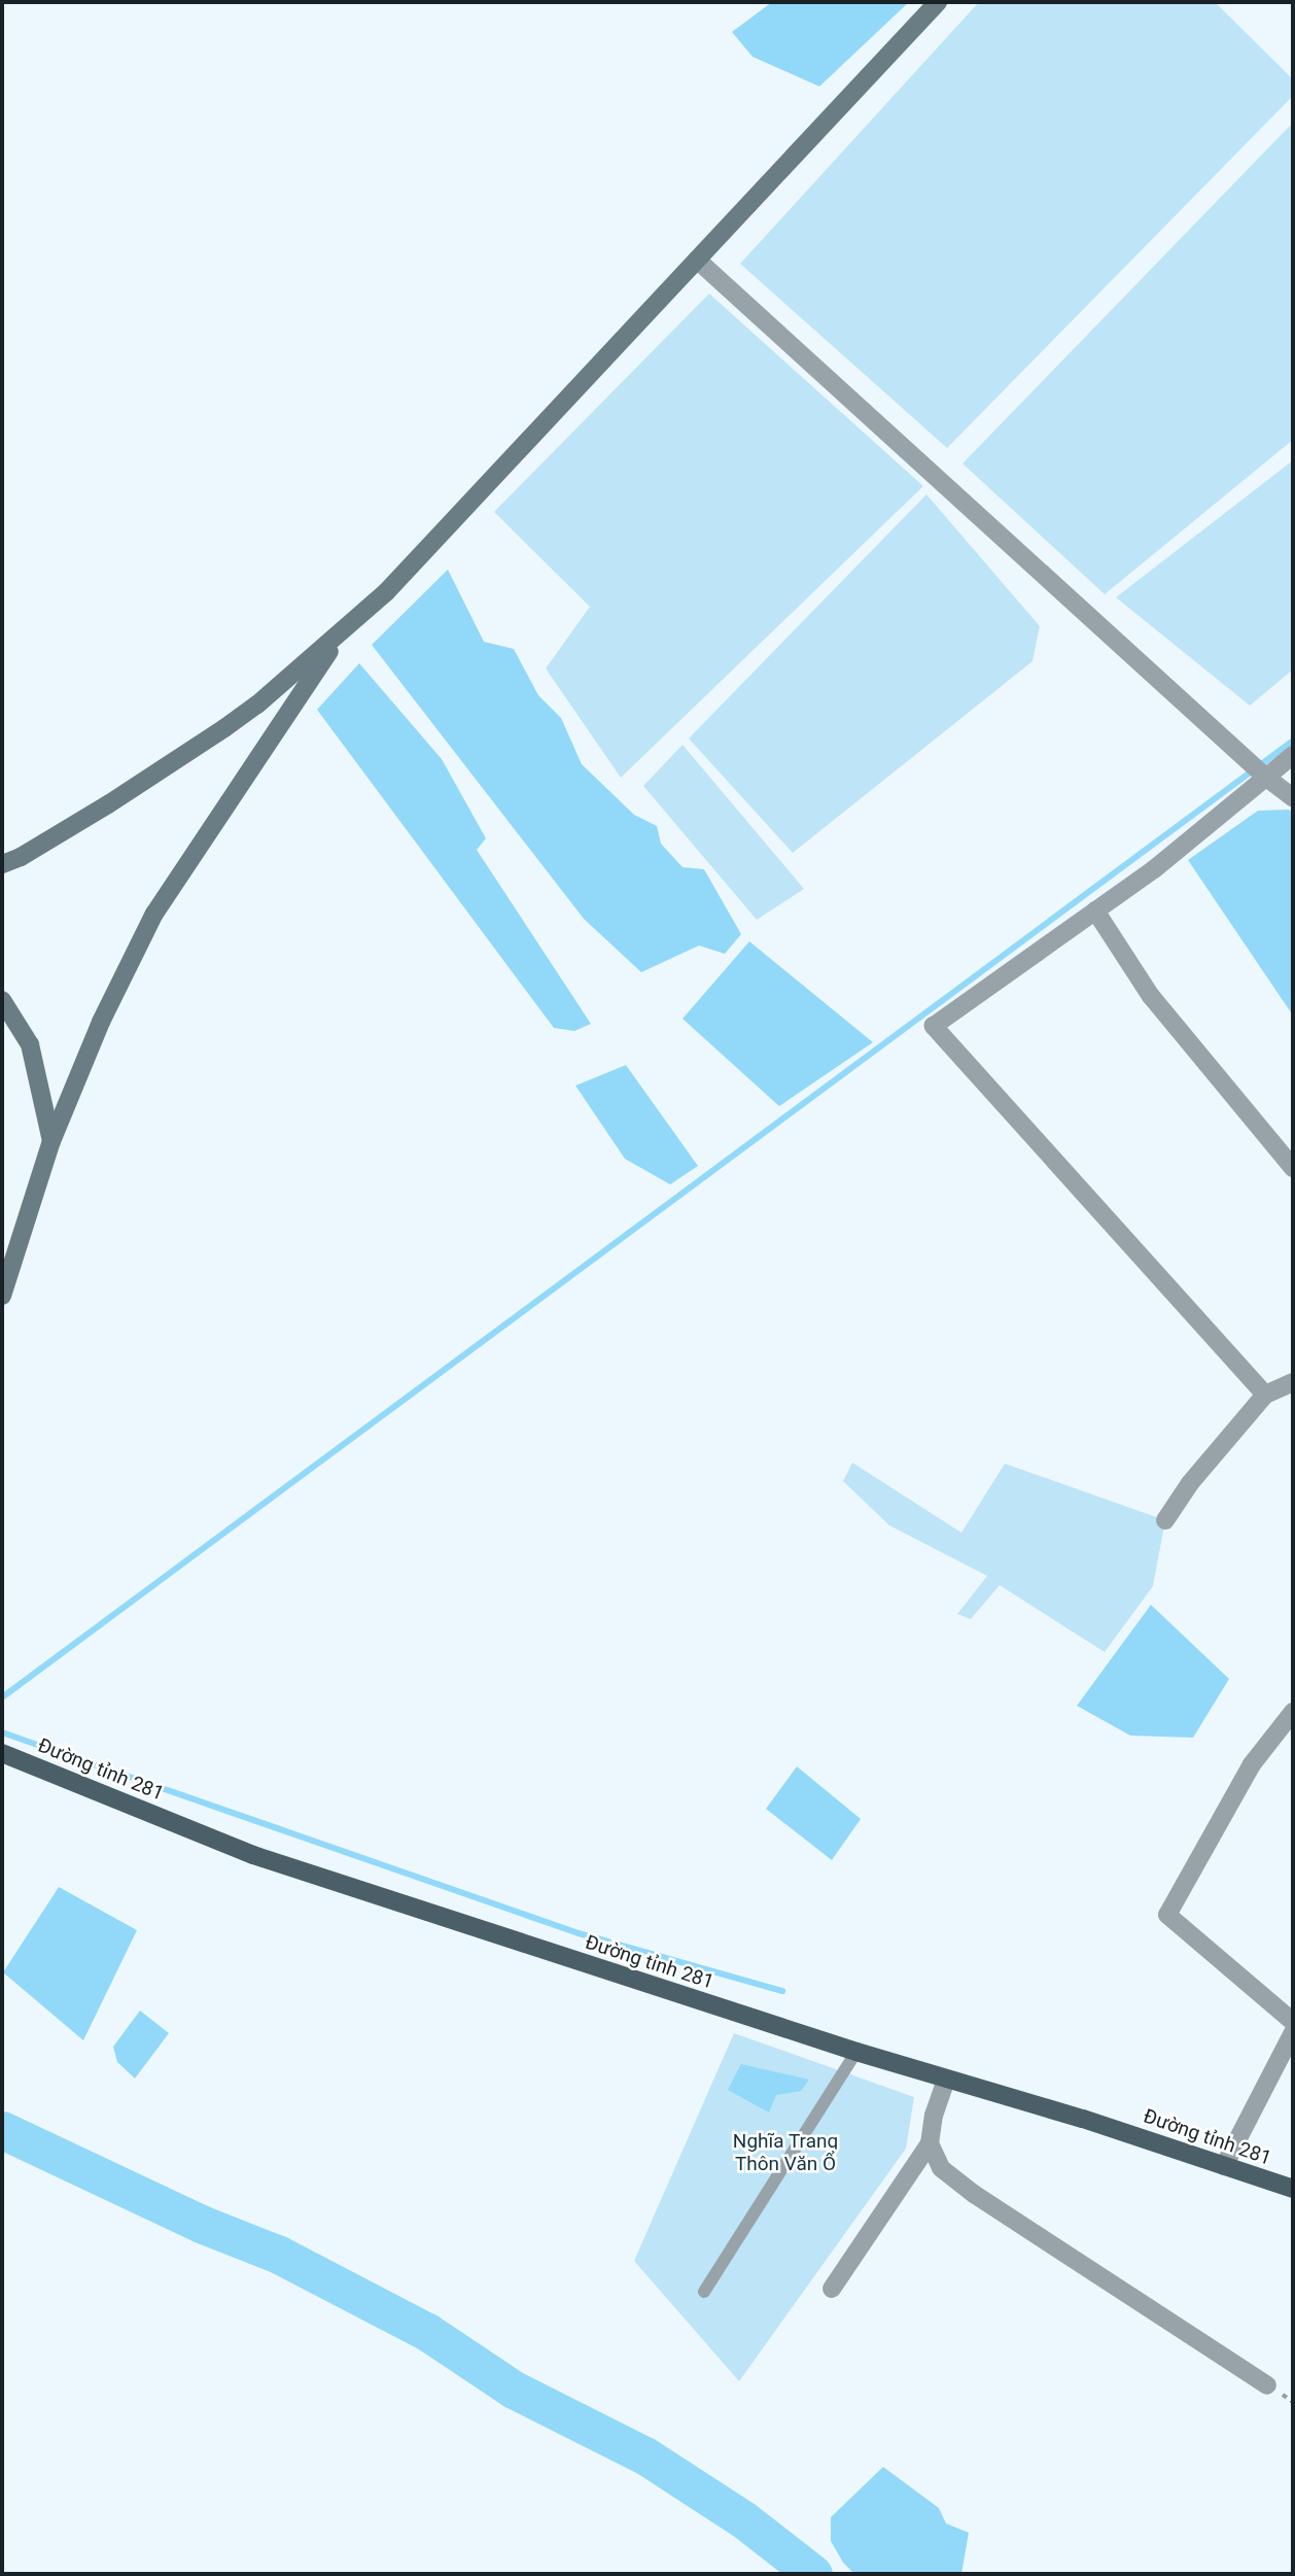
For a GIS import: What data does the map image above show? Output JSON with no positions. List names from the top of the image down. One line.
{"streets":{"main road":["Đường tỉnh 281"]},"parks":["Nghĩa Trang Thôn Văn Ổ"]}
